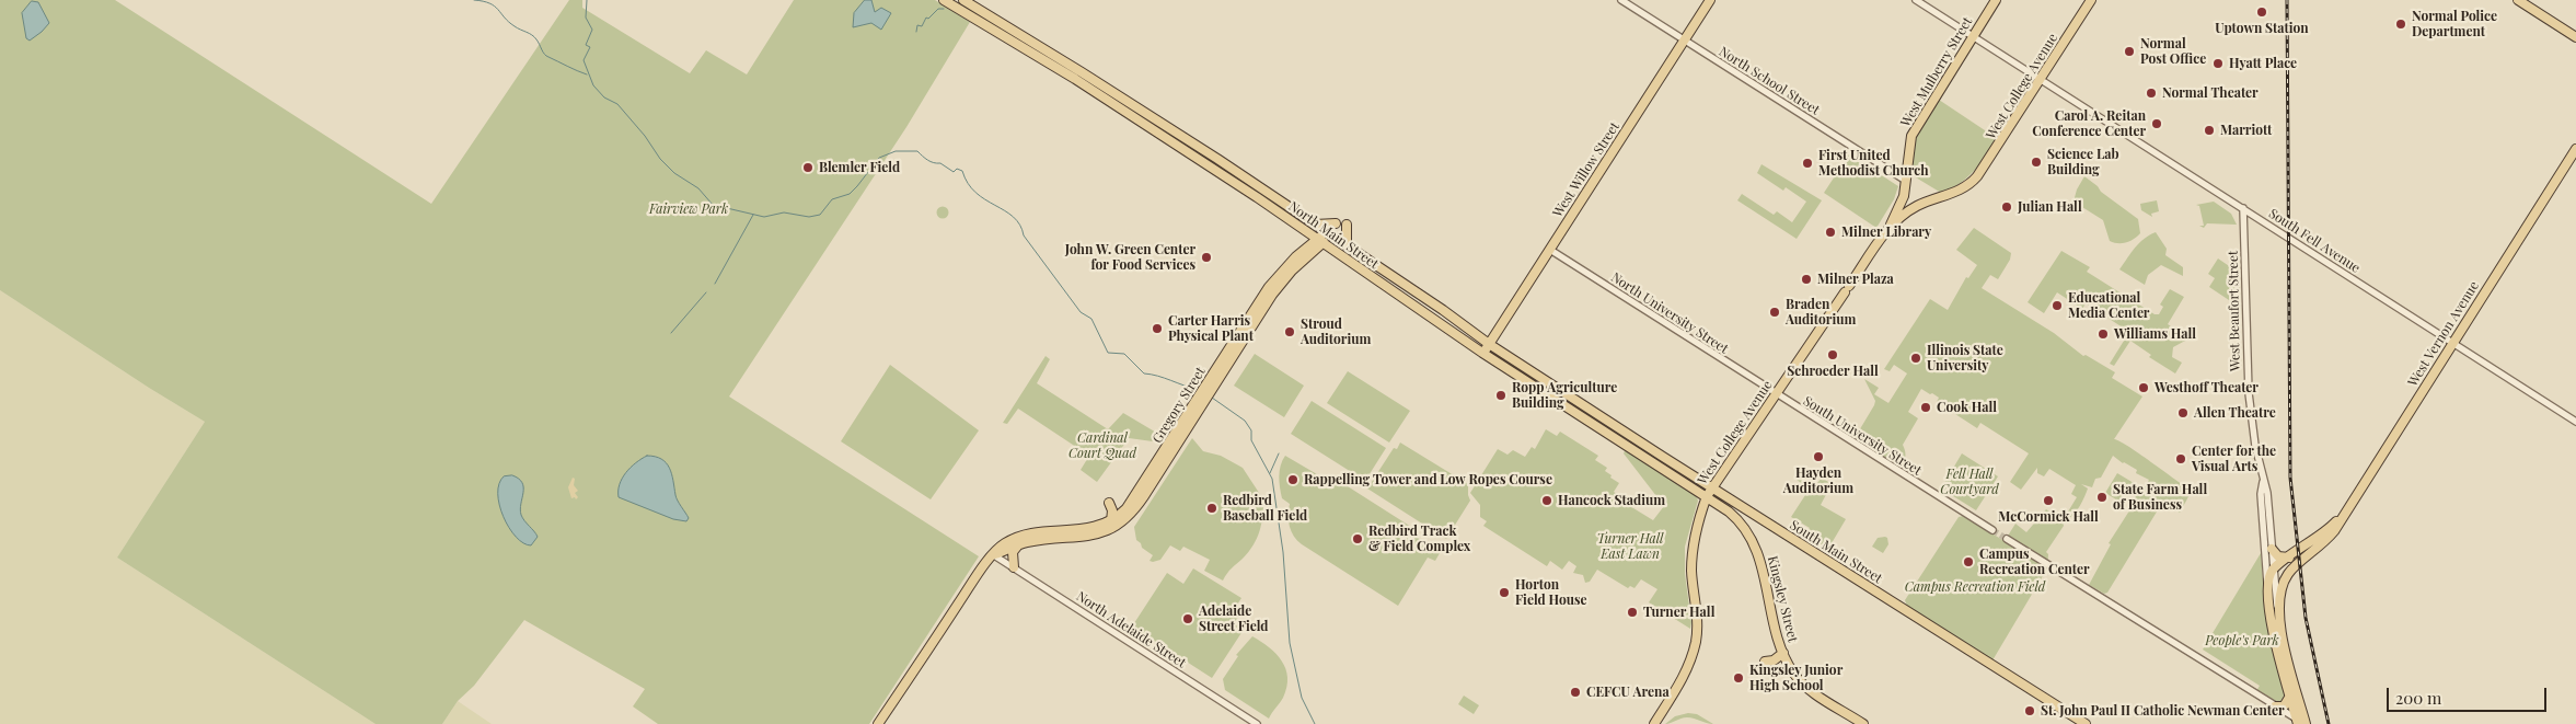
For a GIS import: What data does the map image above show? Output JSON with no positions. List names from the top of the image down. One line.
{"streets":{"main road":["West Mulberry Street","West College Avenue","West Willow Street","North Main Street","West Beaufort Street","West Vernon Avenue","Gregory Street","South Main Street","Kingsley Street"],"street":["North School Street","South Fell Avenue","North University Street","South University Street","North Adelaide Street"]},"crossings":[["West Mulberry Street","North School Street"],["West Mulberry Street","West College Avenue"],["West Mulberry Street","South Fell Avenue"],["North School Street","West Willow Street"],["West College Avenue","North Main Street"],["West College Avenue","South Fell Avenue"],["West College Avenue","North University Street"],["West College Avenue","South University Street"],["West College Avenue","South Main Street"],["West College Avenue","Kingsley Street"],["West Willow Street","North Main Street"],["West Willow Street","North University Street"],["North Main Street","Gregory Street"],["North Main Street","South Main Street"],["North Main Street","Kingsley Street"],["South Fell Avenue","West Beaufort Street"],["South Fell Avenue","West Vernon Avenue"],["West Beaufort Street","West Vernon Avenue"],["North University Street","South University Street"],["Gregory Street","North Adelaide Street"]],"parks":["Fairview Park","Cardinal Court Quad","Fell Hall Courtyard","Turner Hall East Lawn","Campus Recreation Field","People's Park"],"places":["Uptown Station","Normal Police Department","Normal Post Office","Hyatt Place","Normal Theater","Carol A. Reitan Conference Center","Marriott","Science Lab Building","First United Methodist Church","Blemler Field","Julian Hall","Milner Library","John W. Green Center for Food Services","Milner Plaza","Educational Media Center","Braden Auditorium","Carter Harris Physical Plant","Stroud Auditorium","Williams Hall","Schroeder Hall","Illinois State University","Westhoff Theater","Ropp Agriculture Building","Cook Hall","Allen Theatre","Hayden Auditorium","Center for the Visual Arts","Rappelling Tower and Low Ropes Course","State Farm Hall of Business","Hancock Stadium","McCormick Hall","Redbird Baseball Field","Redbird Track & Field Complex","Campus Recreation Center","Horton Field House","Turner Hall","Adelaide Street Field","Kingsley Junior High School","CEFCU Arena","St. John Paul II Catholic Newman Center"],"scale_bar":"200 m"}
